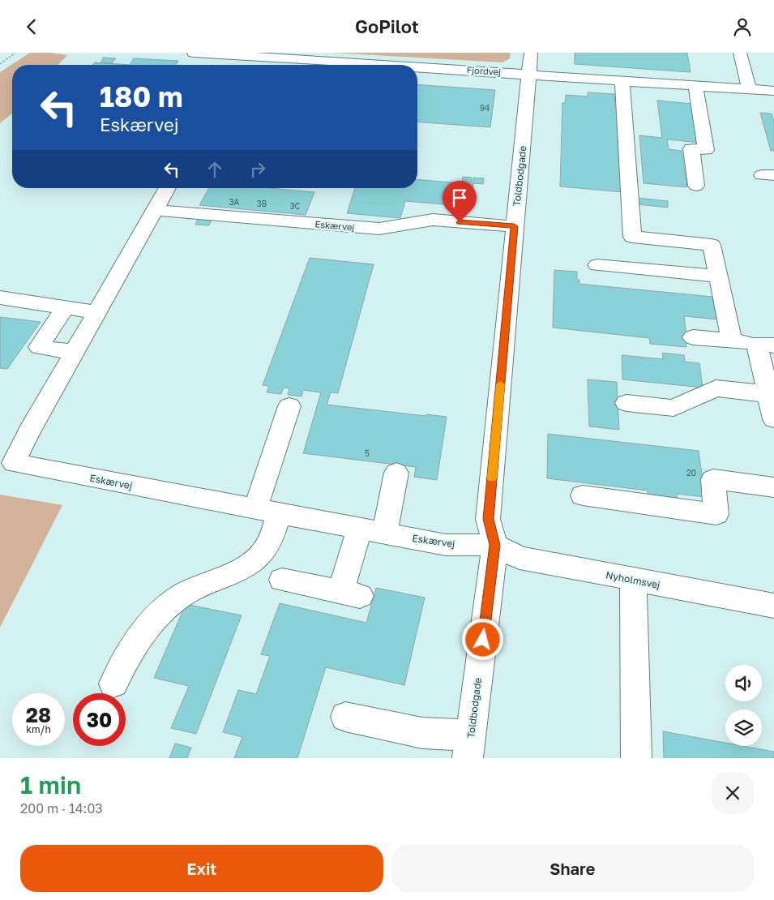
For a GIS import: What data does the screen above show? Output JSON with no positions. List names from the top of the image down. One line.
{"streets":{"street":["Fjordvej","Toldbodgade","Eskærvej","Nyholmsvej"]},"crossings":[["Fjordvej","Toldbodgade"],["Toldbodgade","Eskærvej"],["Toldbodgade","Nyholmsvej"],["Eskærvej","Nyholmsvej"]],"house_numbers":["94","3A","3B","3C","5","20"],"page":{"header":"GoPilot","turn":["180 m","Eskærvej"],"speed":"28 km/h","limit":"30","heading":["1 min","200 m · 14:03"],"buttons":["Exit","Share"]}}
